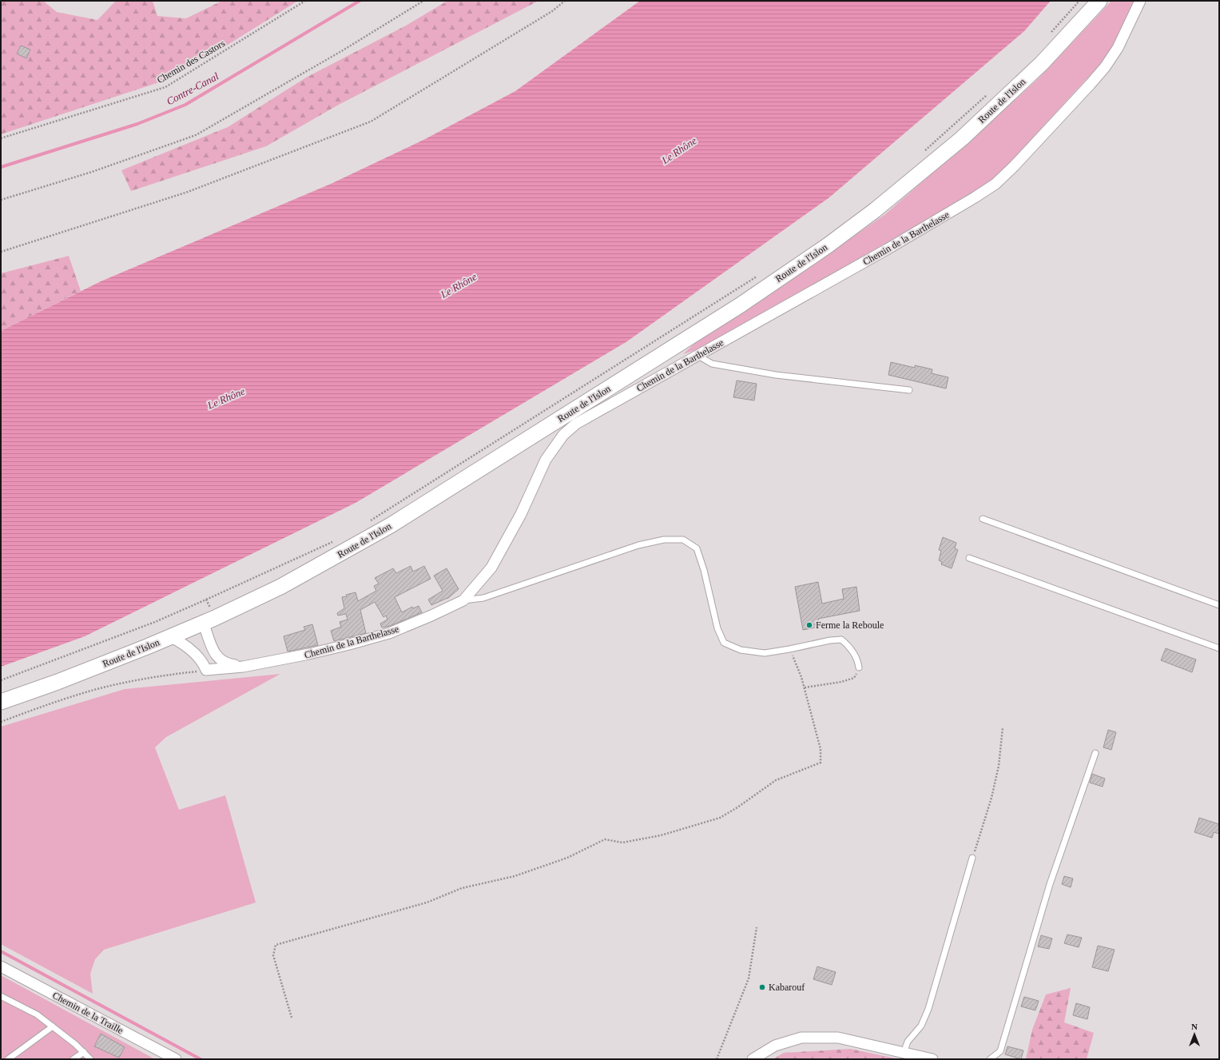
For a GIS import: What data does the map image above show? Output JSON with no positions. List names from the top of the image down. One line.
{"streets":{"street":["Route de l'Islon","Chemin de la Barthelasse","Chemin de la Traille"],"path":["Chemin des Castors"]},"water":["Contre-Canal","Le Rhône"],"places":["Ferme la Reboule","Kabarouf"],"north":"top"}
